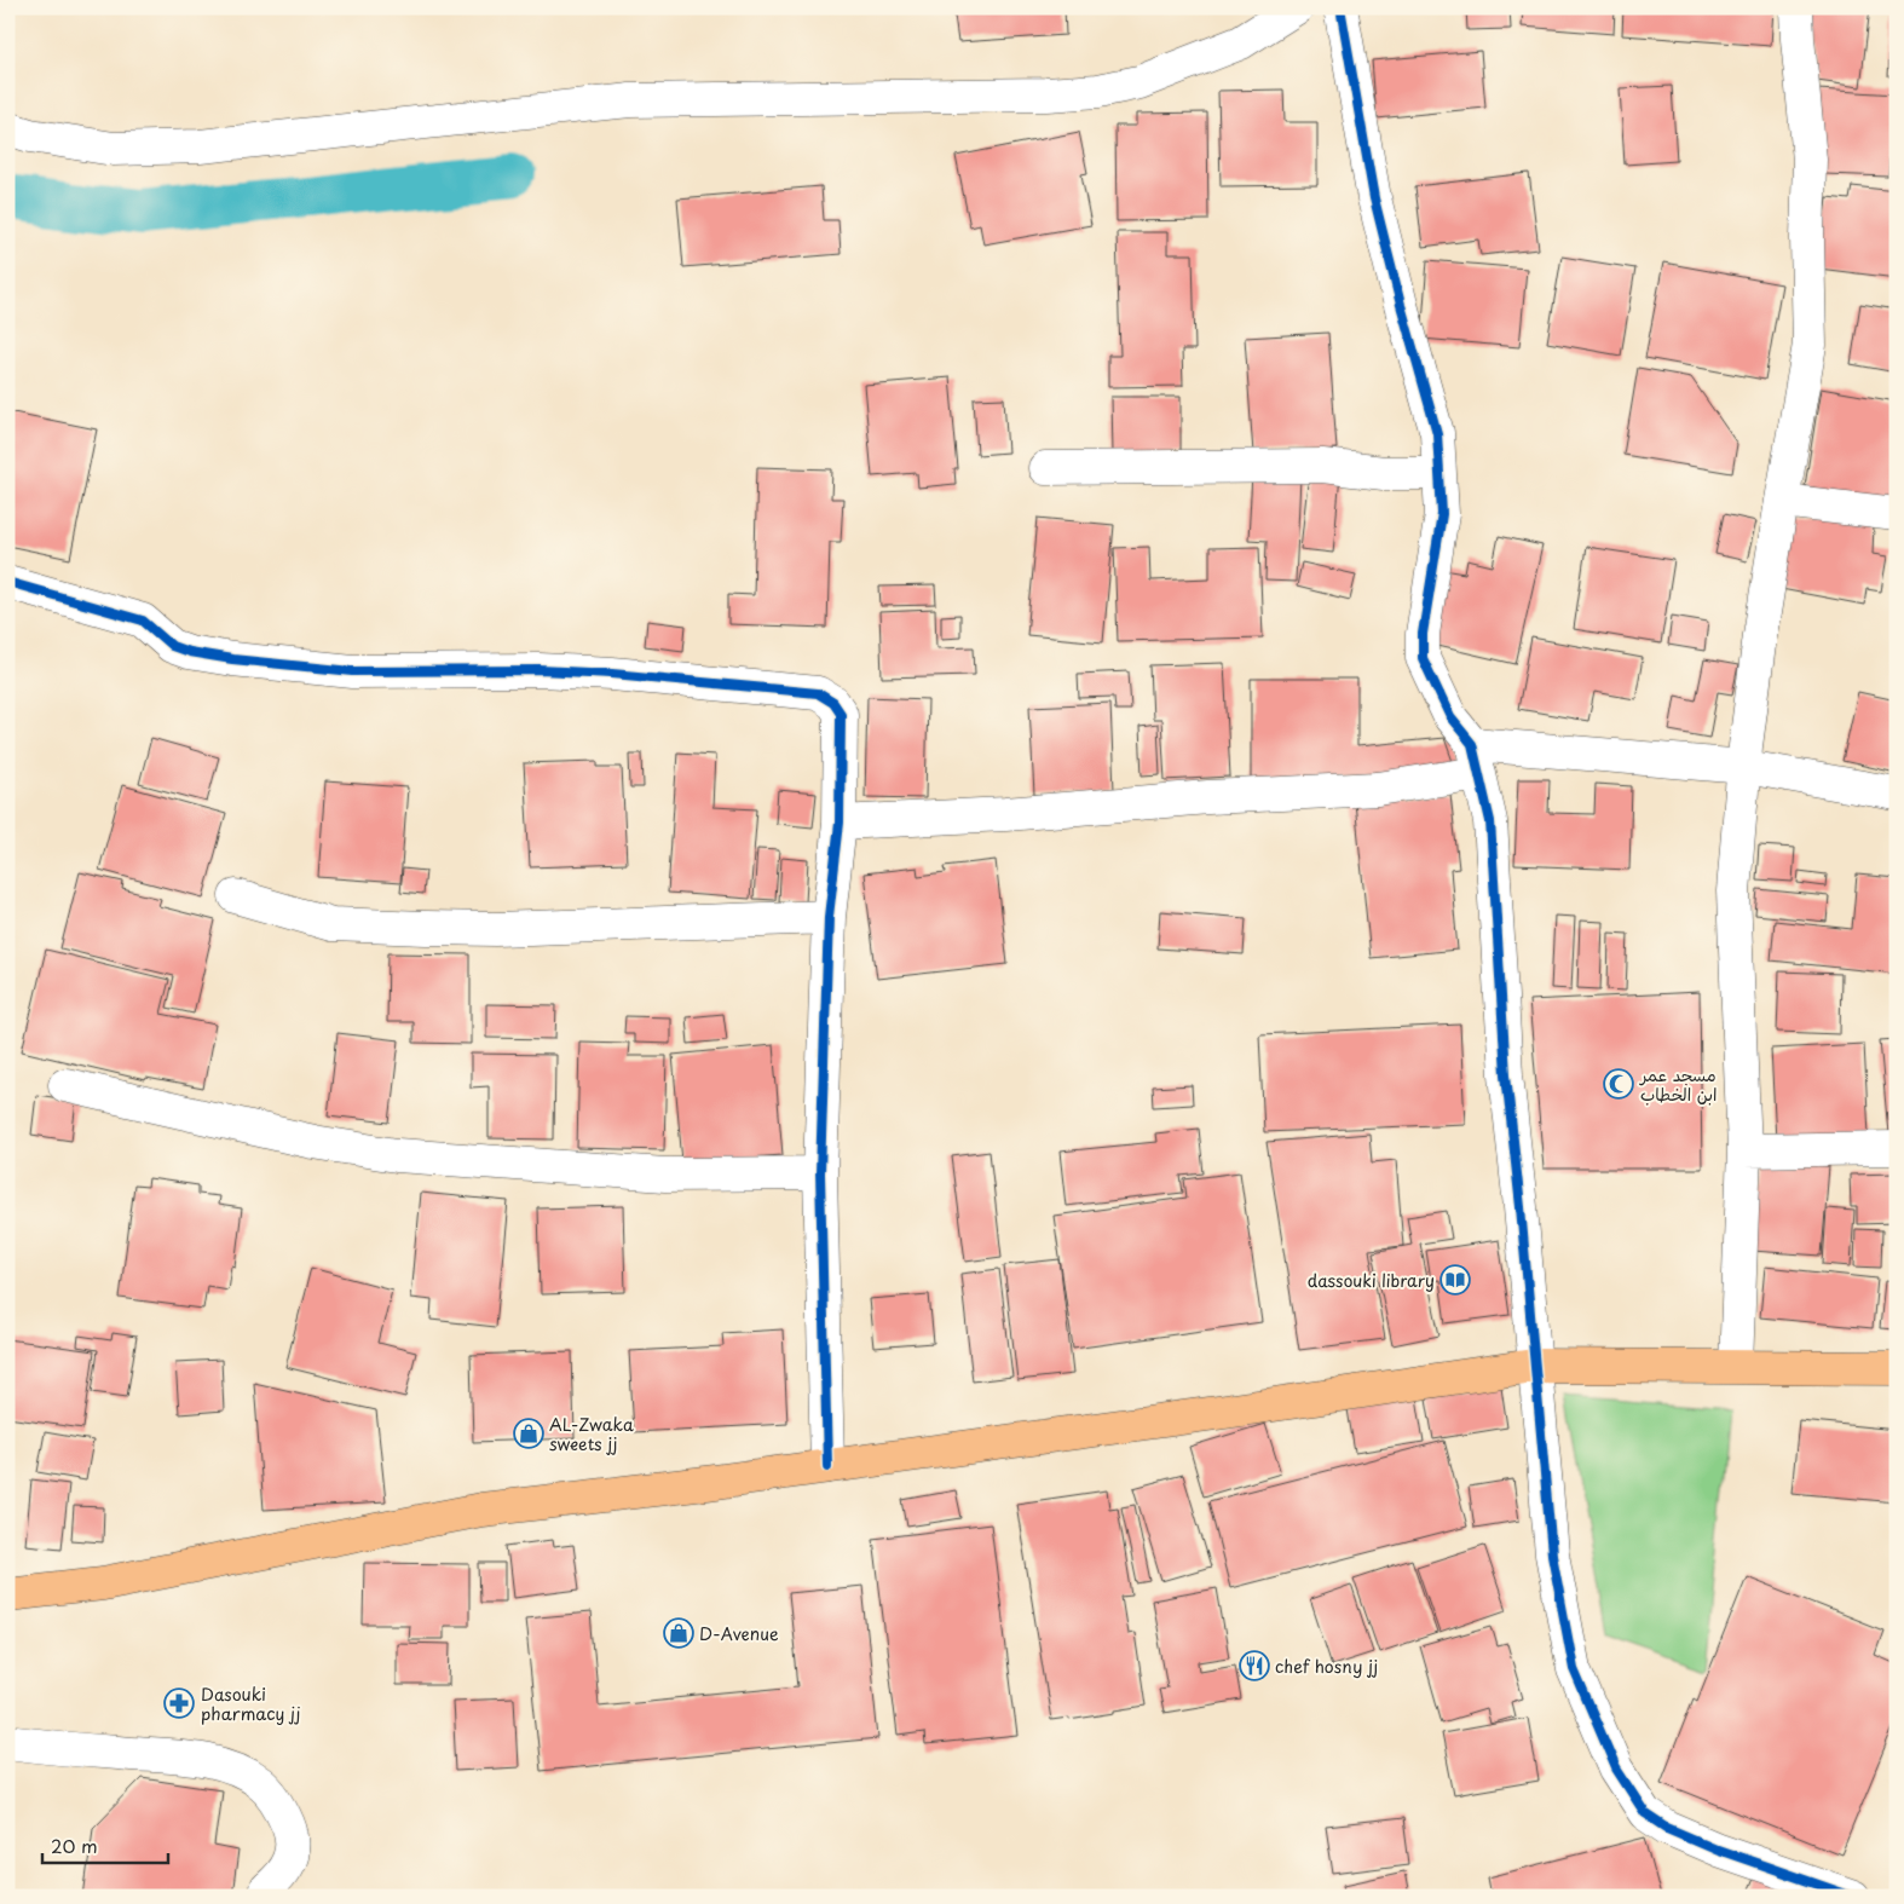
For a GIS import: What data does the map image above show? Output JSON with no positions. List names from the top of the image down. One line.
{"places":{"mosque":["مسجد عمر ابن الخطاب"],"library":["dassouki library"],"shop":["AL-Zwaka sweets jj","D-Avenue"],"restaurant":["chef hosny jj"],"pharmacy":["Dasouki pharmacy jj"]},"scale_bar":"20 m"}
